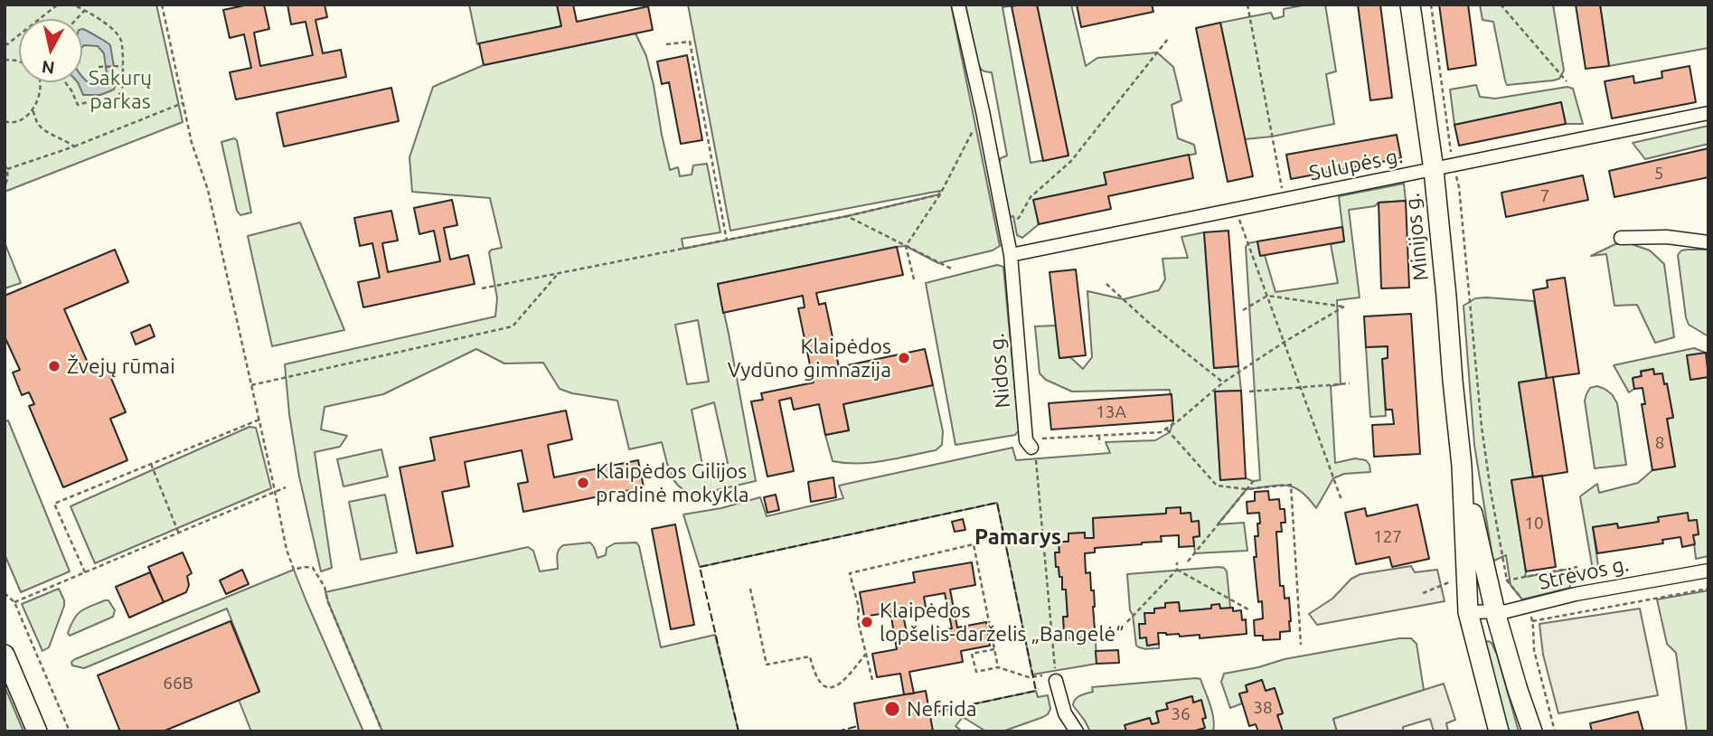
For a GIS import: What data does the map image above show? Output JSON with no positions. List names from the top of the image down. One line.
{"streets":{"main road":["Minijos g."],"street":["Sulupės g.","Nidos g.","Strėvos g."]},"crossings":[["Sulupės g.","Minijos g."],["Sulupės g.","Nidos g."],["Minijos g.","Strėvos g."]],"districts":["Pamarys"],"parks":["Sakurų parkas"],"places":["Klaipėdos Vydūno gimnazija","Žvejų rūmai","Klaipėdos Gilijos pradinė mokykla","Klaipėdos lopšelis-darželis „Bangelė“","Nefrida"],"house_numbers":["5","7","13A","8","10","127","66B","38","36"],"north":"bottom"}
